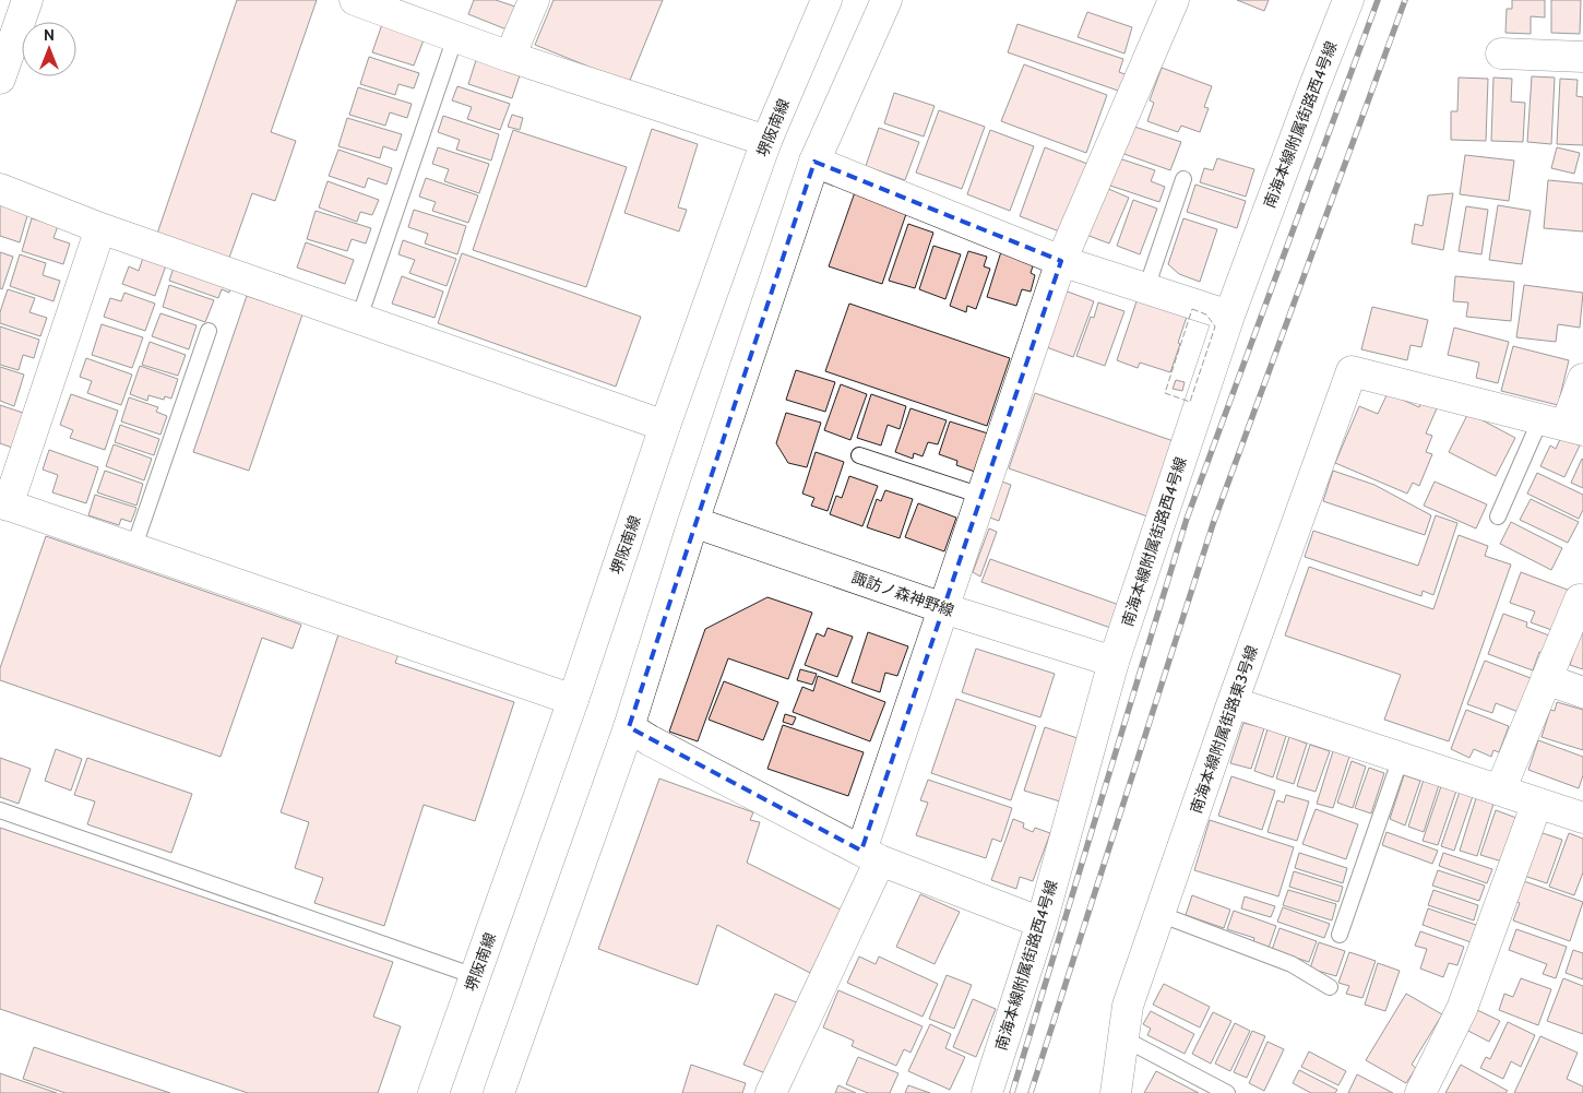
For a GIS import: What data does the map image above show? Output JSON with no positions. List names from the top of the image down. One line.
{"streets":{"street":["南海本線附属街路西4号線","堺阪南線","諏訪ノ森神野線","南海本線附属街路東3号線"]},"crossings":[["南海本線附属街路西4号線","諏訪ノ森神野線"]],"north":"top"}
